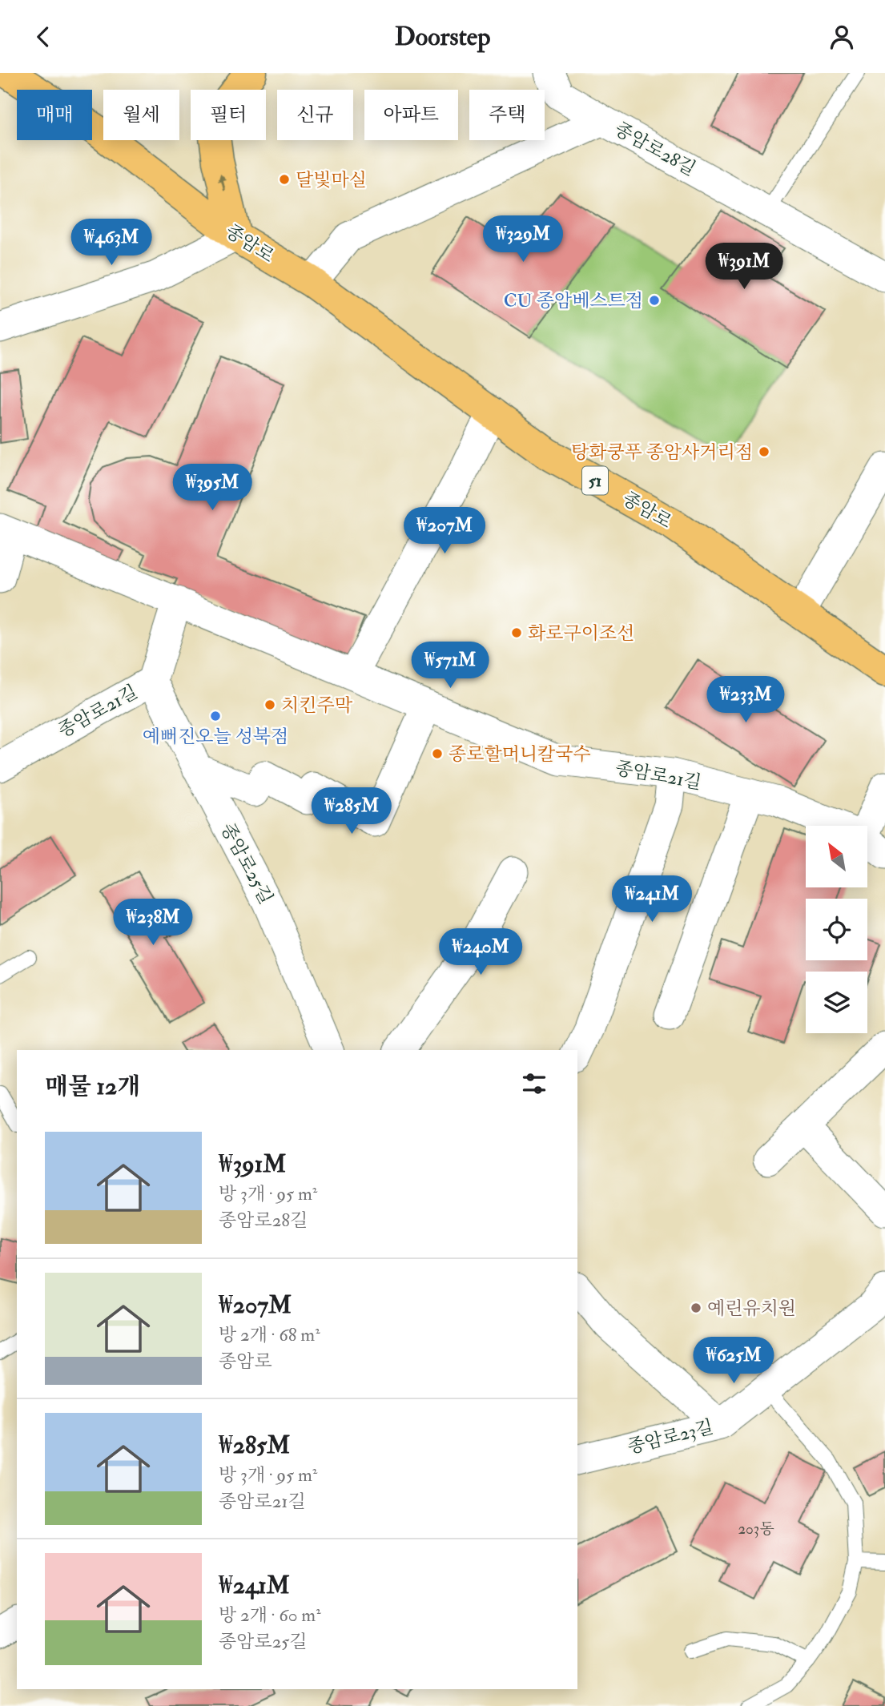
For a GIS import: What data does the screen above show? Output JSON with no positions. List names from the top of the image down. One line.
{"streets":{"main road":["종암로","51"],"street":["종암로28길","종암로21길","종암로25길","종암로23길"]},"crossings":[["종암로28길","종암로"],["종암로21길","종암로25길"]],"places":["달빛마실","CU 종암베스트점","탕화쿵푸 종암사거리점","화로구이조선","치킨주막","예뻐진오늘 성북점","종로할머니칼국수","예린유치원"],"house_numbers":["203동"],"north":"top left","page":{"header":"Doorstep","chip":["매매","월세","필터","신규","아파트","주택"],"price":["₩329M","₩463M","₩391M","₩395M","₩207M","₩571M","₩233M","₩285M","₩241M","₩238M","₩240M","₩625M"],"heading":"매물 12개","list":[{"name":"₩391M","note":"방 3개 · 95 m² · 종암로28길"},{"name":"₩207M","note":"방 2개 · 68 m² · 종암로"},{"name":"₩285M","note":"방 3개 · 95 m² · 종암로21길"},{"name":"₩241M","note":"방 2개 · 60 m² · 종암로25길"}]}}
